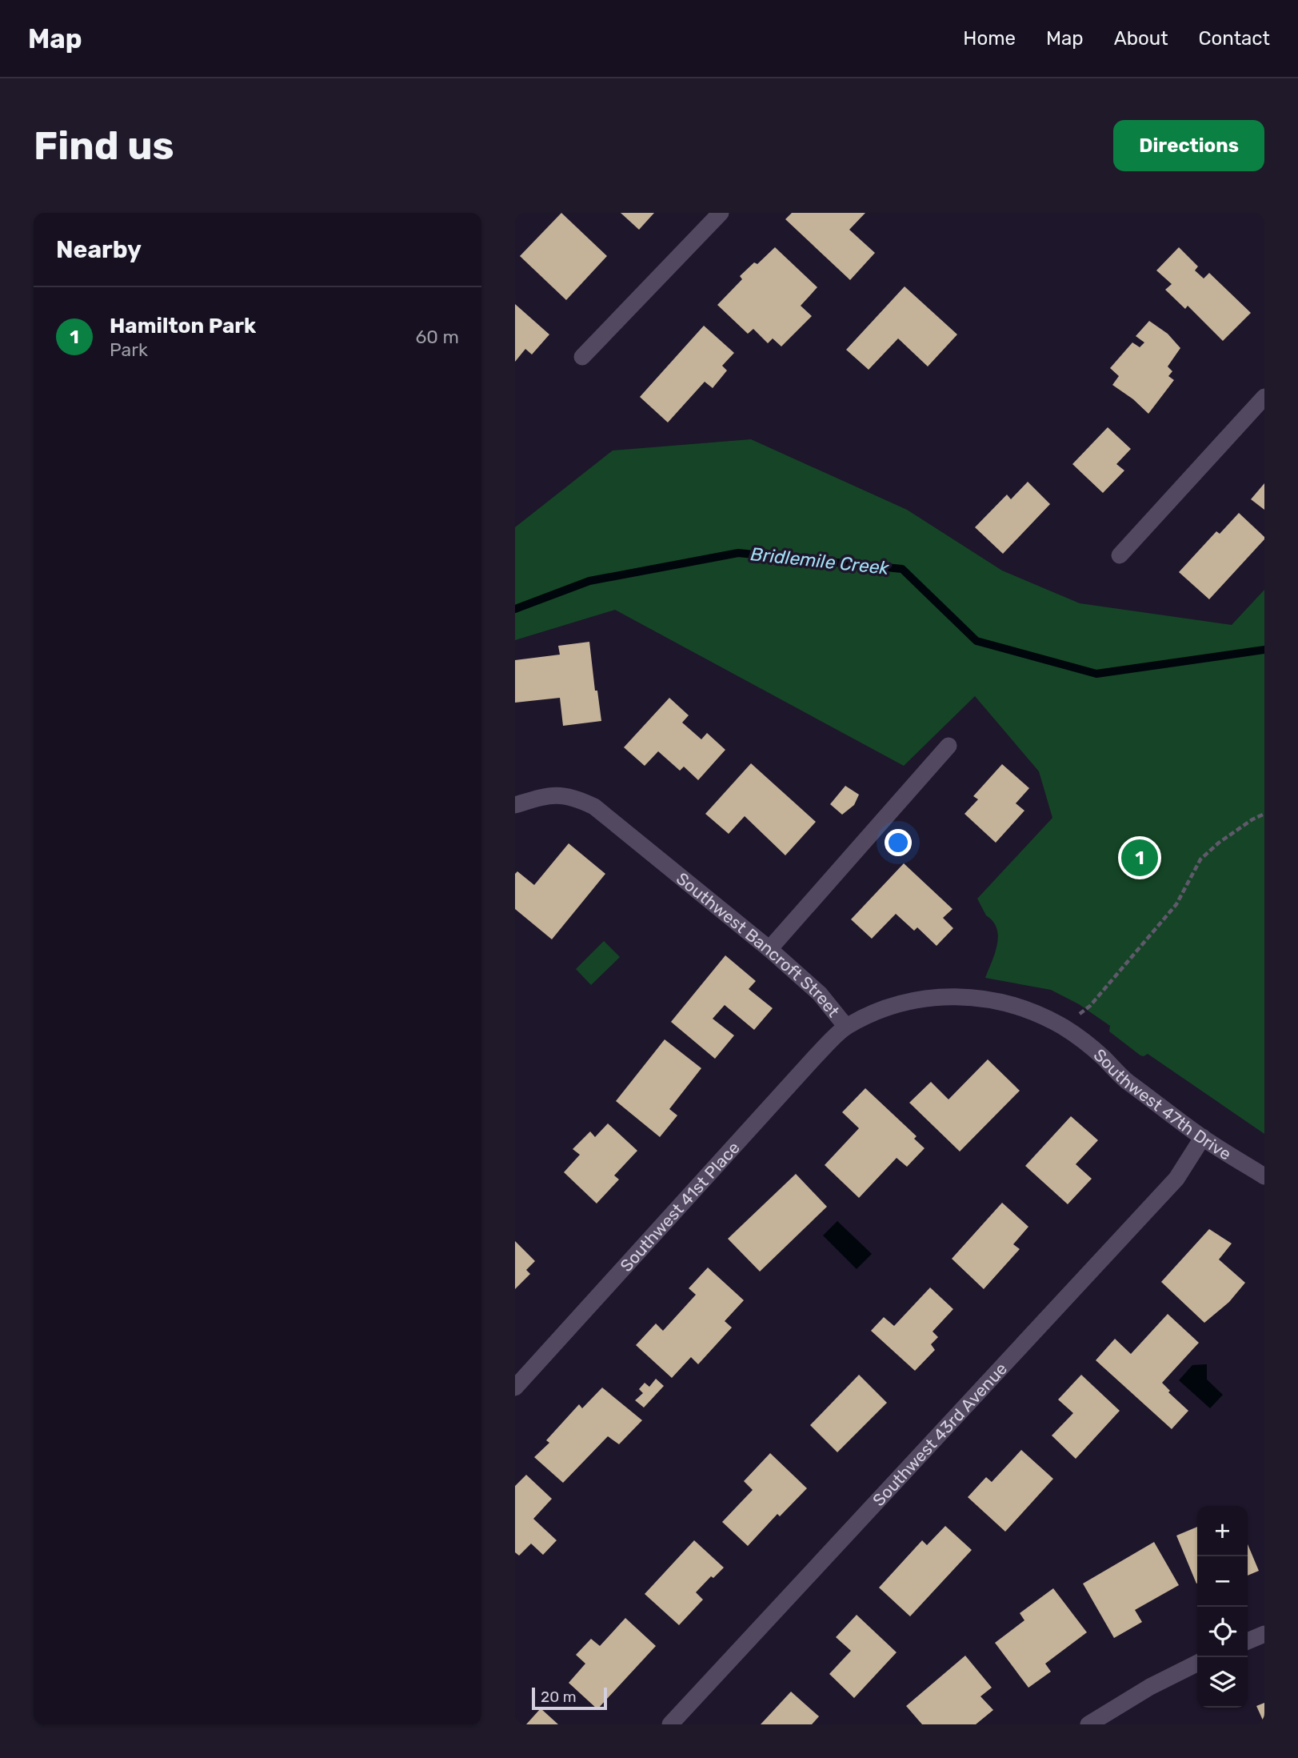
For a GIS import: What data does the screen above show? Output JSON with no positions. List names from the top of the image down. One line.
{"streets":{"street":["Southwest Bancroft Street","Southwest 47th Drive","Southwest 41st Place","Southwest 43rd Avenue"]},"crossings":[["Southwest Bancroft Street","Southwest 47th Drive"],["Southwest Bancroft Street","Southwest 41st Place"],["Southwest 47th Drive","Southwest 43rd Avenue"]],"water":["Bridlemile Creek"],"scale_bar":"20 m","page":{"header":"Map","nav":["Home","Map","About","Contact"],"buttons":"Directions","title":"Find us","heading":"Nearby","list":[{"mark":"1","name":"Hamilton Park","note":"Park","value":"60 m"}],"pins":"1","map_buttons":["+","−"],"scale":"20 m"}}
